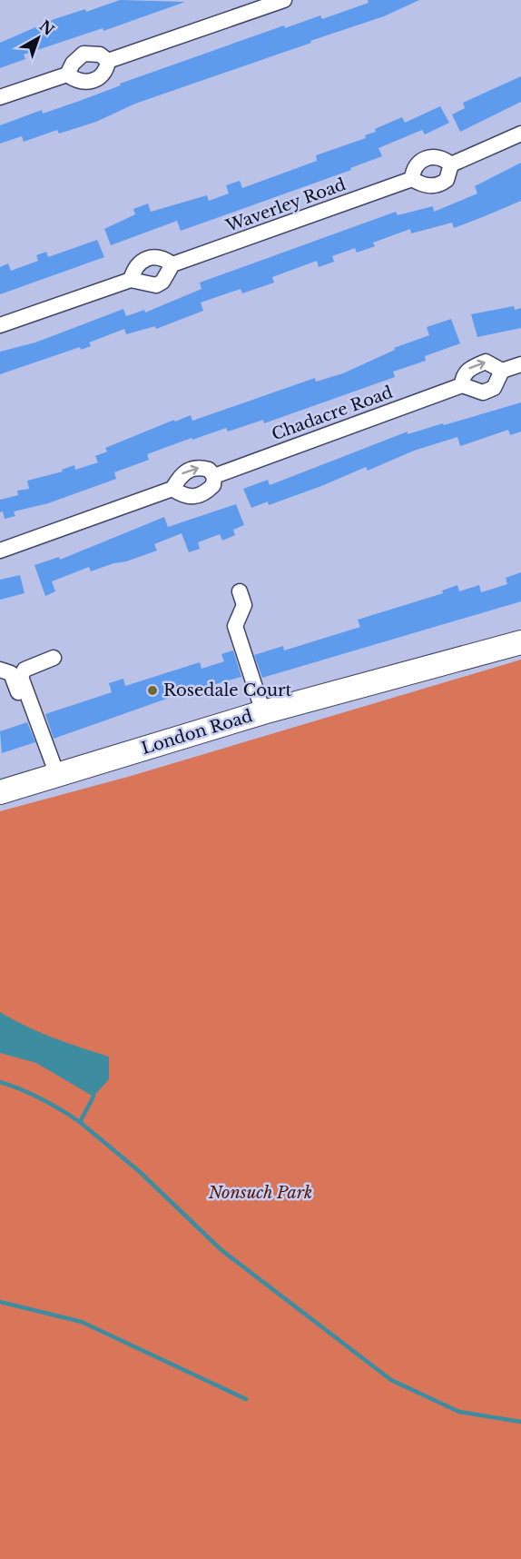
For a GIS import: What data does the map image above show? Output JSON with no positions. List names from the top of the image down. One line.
{"streets":{"highway":["London Road"],"street":["Waverley Road","Chadacre Road"]},"parks":["Nonsuch Park"],"places":["Rosedale Court"],"north":"top right"}
